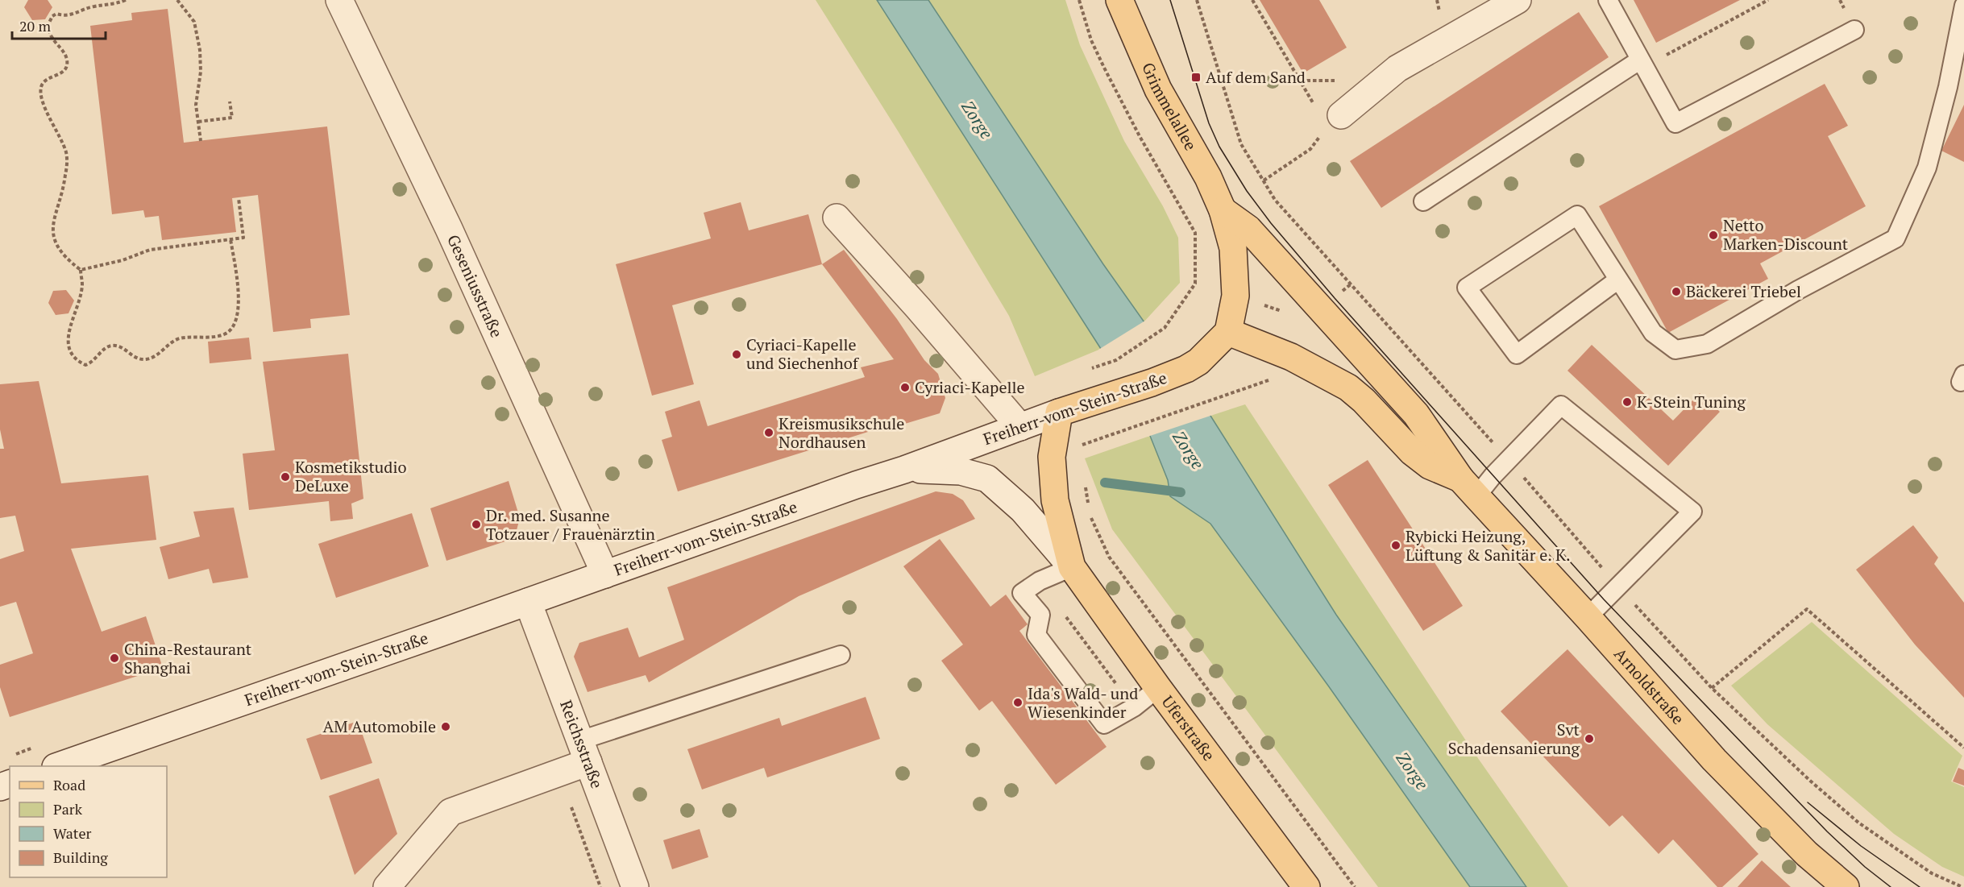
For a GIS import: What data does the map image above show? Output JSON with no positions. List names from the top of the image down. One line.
{"streets":{"main road":["Grimmelallee","Freiherr-vom-Stein-Straße","Arnoldstraße","Uferstraße"],"street":["Geseniusstraße","Reichsstraße"]},"crossings":[["Grimmelallee","Arnoldstraße"],["Geseniusstraße","Freiherr-vom-Stein-Straße"],["Freiherr-vom-Stein-Straße","Reichsstraße"]],"water":["Zorge"],"places":{"transit":["Auf dem Sand"],"other":["Netto Marken-Discount","Bäckerei Triebel","Cyriaci-Kapelle und Siechenhof","Cyriaci-Kapelle","K-Stein Tuning","Kreismusikschule Nordhausen","Kosmetikstudio DeLuxe","Dr. med. Susanne Totzauer / Frauenärztin","Rybicki Heizung, Lüftung & Sanitär e. K.","China-Restaurant Shanghai","Ida's Wald- und Wiesenkinder","AM Automobile","Svt Schadensanierung"]},"legend":["Road","Park","Water","Building"],"scale_bar":"20 m"}
